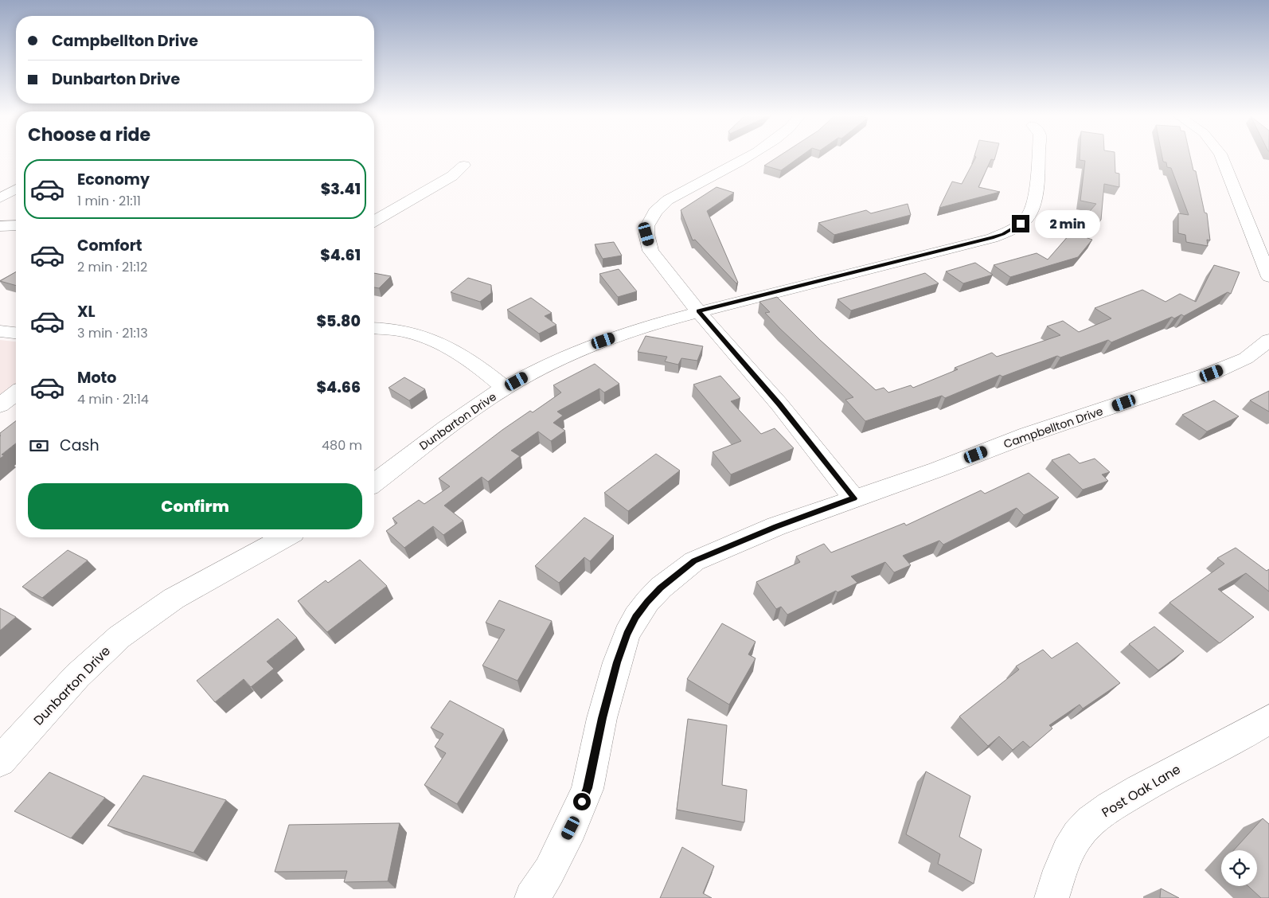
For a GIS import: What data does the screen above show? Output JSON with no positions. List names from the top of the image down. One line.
{"streets":{"street":["Dunbarton Drive","Campbellton Drive","Post Oak Lane"]},"page":{"banner":["Campbellton Drive","Dunbarton Drive"],"heading":"Choose a ride","list":[{"name":"Economy","note":"1 min · 21:11","value":"$3.41"},{"name":"Comfort","note":"2 min · 21:12","value":"$4.61"},{"name":"XL","note":"3 min · 21:13","value":"$5.80"},{"name":"Moto","note":"4 min · 21:14","value":"$4.66"}],"bubble":"2 min","pay":["Cash","480 m"],"buttons":"Confirm"}}
